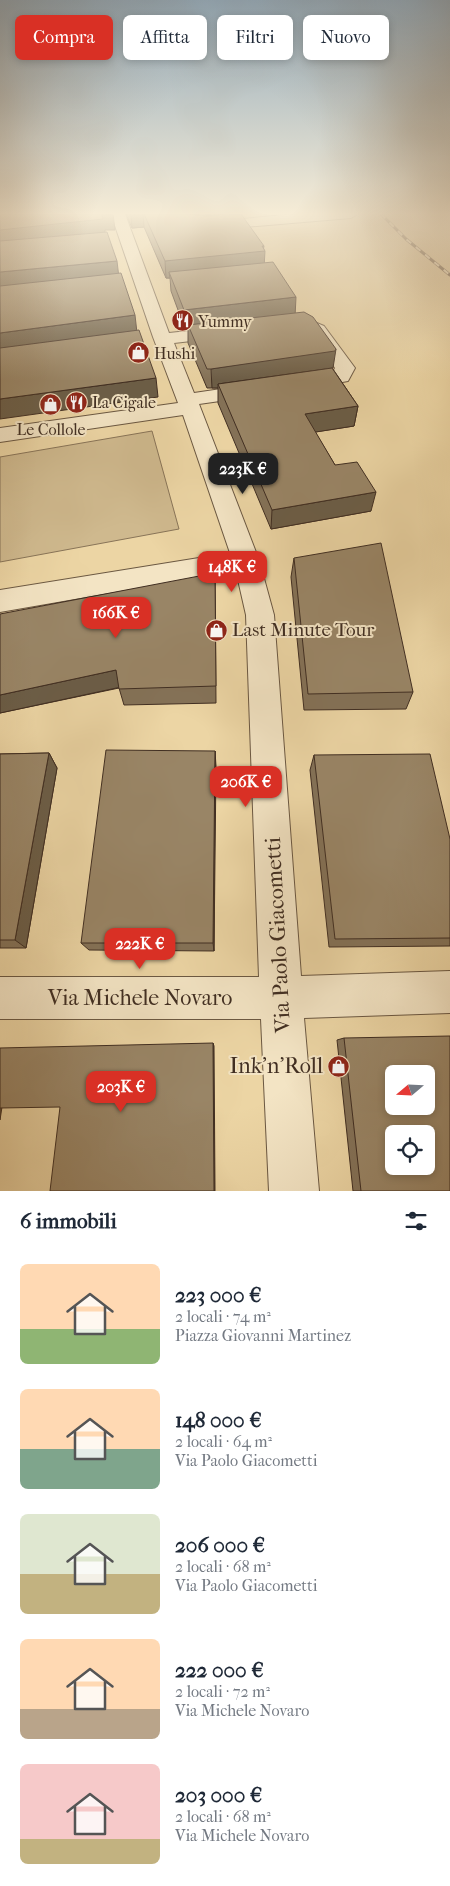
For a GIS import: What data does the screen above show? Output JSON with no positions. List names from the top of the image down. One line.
{"streets":{"street":["Via Paolo Giacometti","Via Michele Novaro"]},"crossings":[["Via Paolo Giacometti","Via Michele Novaro"]],"places":{"restaurant":["Yummy","La Cigale"],"shop":["Hushi","Le Collole","Last Minute Tour","Ink'n'Roll"]},"north":"left","page":{"chip":["Compra","Affitta","Filtri","Nuovo"],"price":["223K €","148K €","166K €","206K €","222K €","203K €"],"heading":"6 immobili","list":[{"name":"223 000 €","note":"2 locali · 74 m² · Piazza Giovanni Martinez"},{"name":"148 000 €","note":"2 locali · 64 m² · Via Paolo Giacometti"},{"name":"206 000 €","note":"2 locali · 68 m² · Via Paolo Giacometti"},{"name":"222 000 €","note":"2 locali · 72 m² · Via Michele Novaro"},{"name":"203 000 €","note":"2 locali · 68 m² · Via Michele Novaro"}]}}
